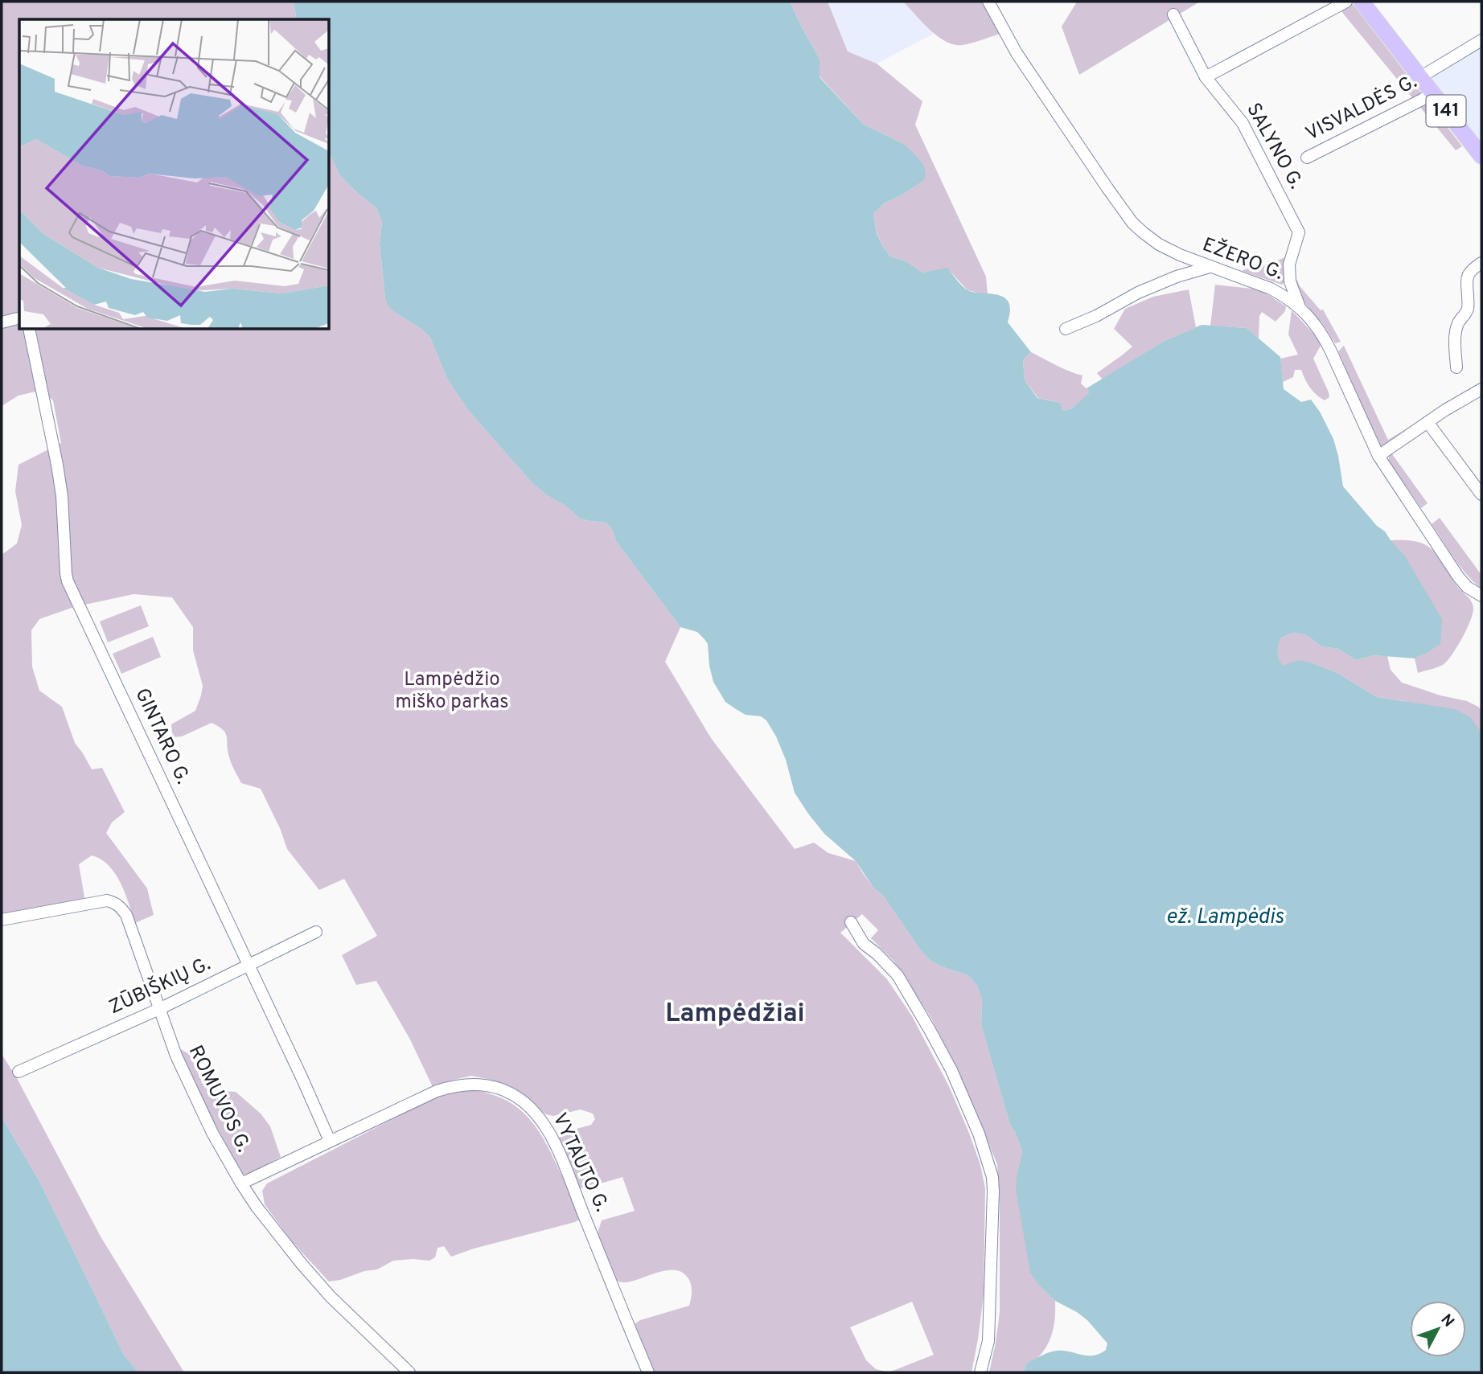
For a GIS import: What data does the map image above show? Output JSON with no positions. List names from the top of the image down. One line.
{"streets":{"main road":["141"],"street":["VISVALDĖS G.","SALYNO G.","EŽERO G.","GINTARO G.","ZŪBIŠKIŲ G.","ROMUVOS G.","VYTAUTO G."]},"crossings":[["VISVALDĖS G.","141"],["SALYNO G.","EŽERO G."],["GINTARO G.","ZŪBIŠKIŲ G."],["GINTARO G.","VYTAUTO G."],["ZŪBIŠKIŲ G.","ROMUVOS G."],["ROMUVOS G.","VYTAUTO G."]],"districts":["Lampėdžiai"],"water":["ež. Lampėdis"],"parks":["Lampėdžio miško parkas"],"north":"top right"}
